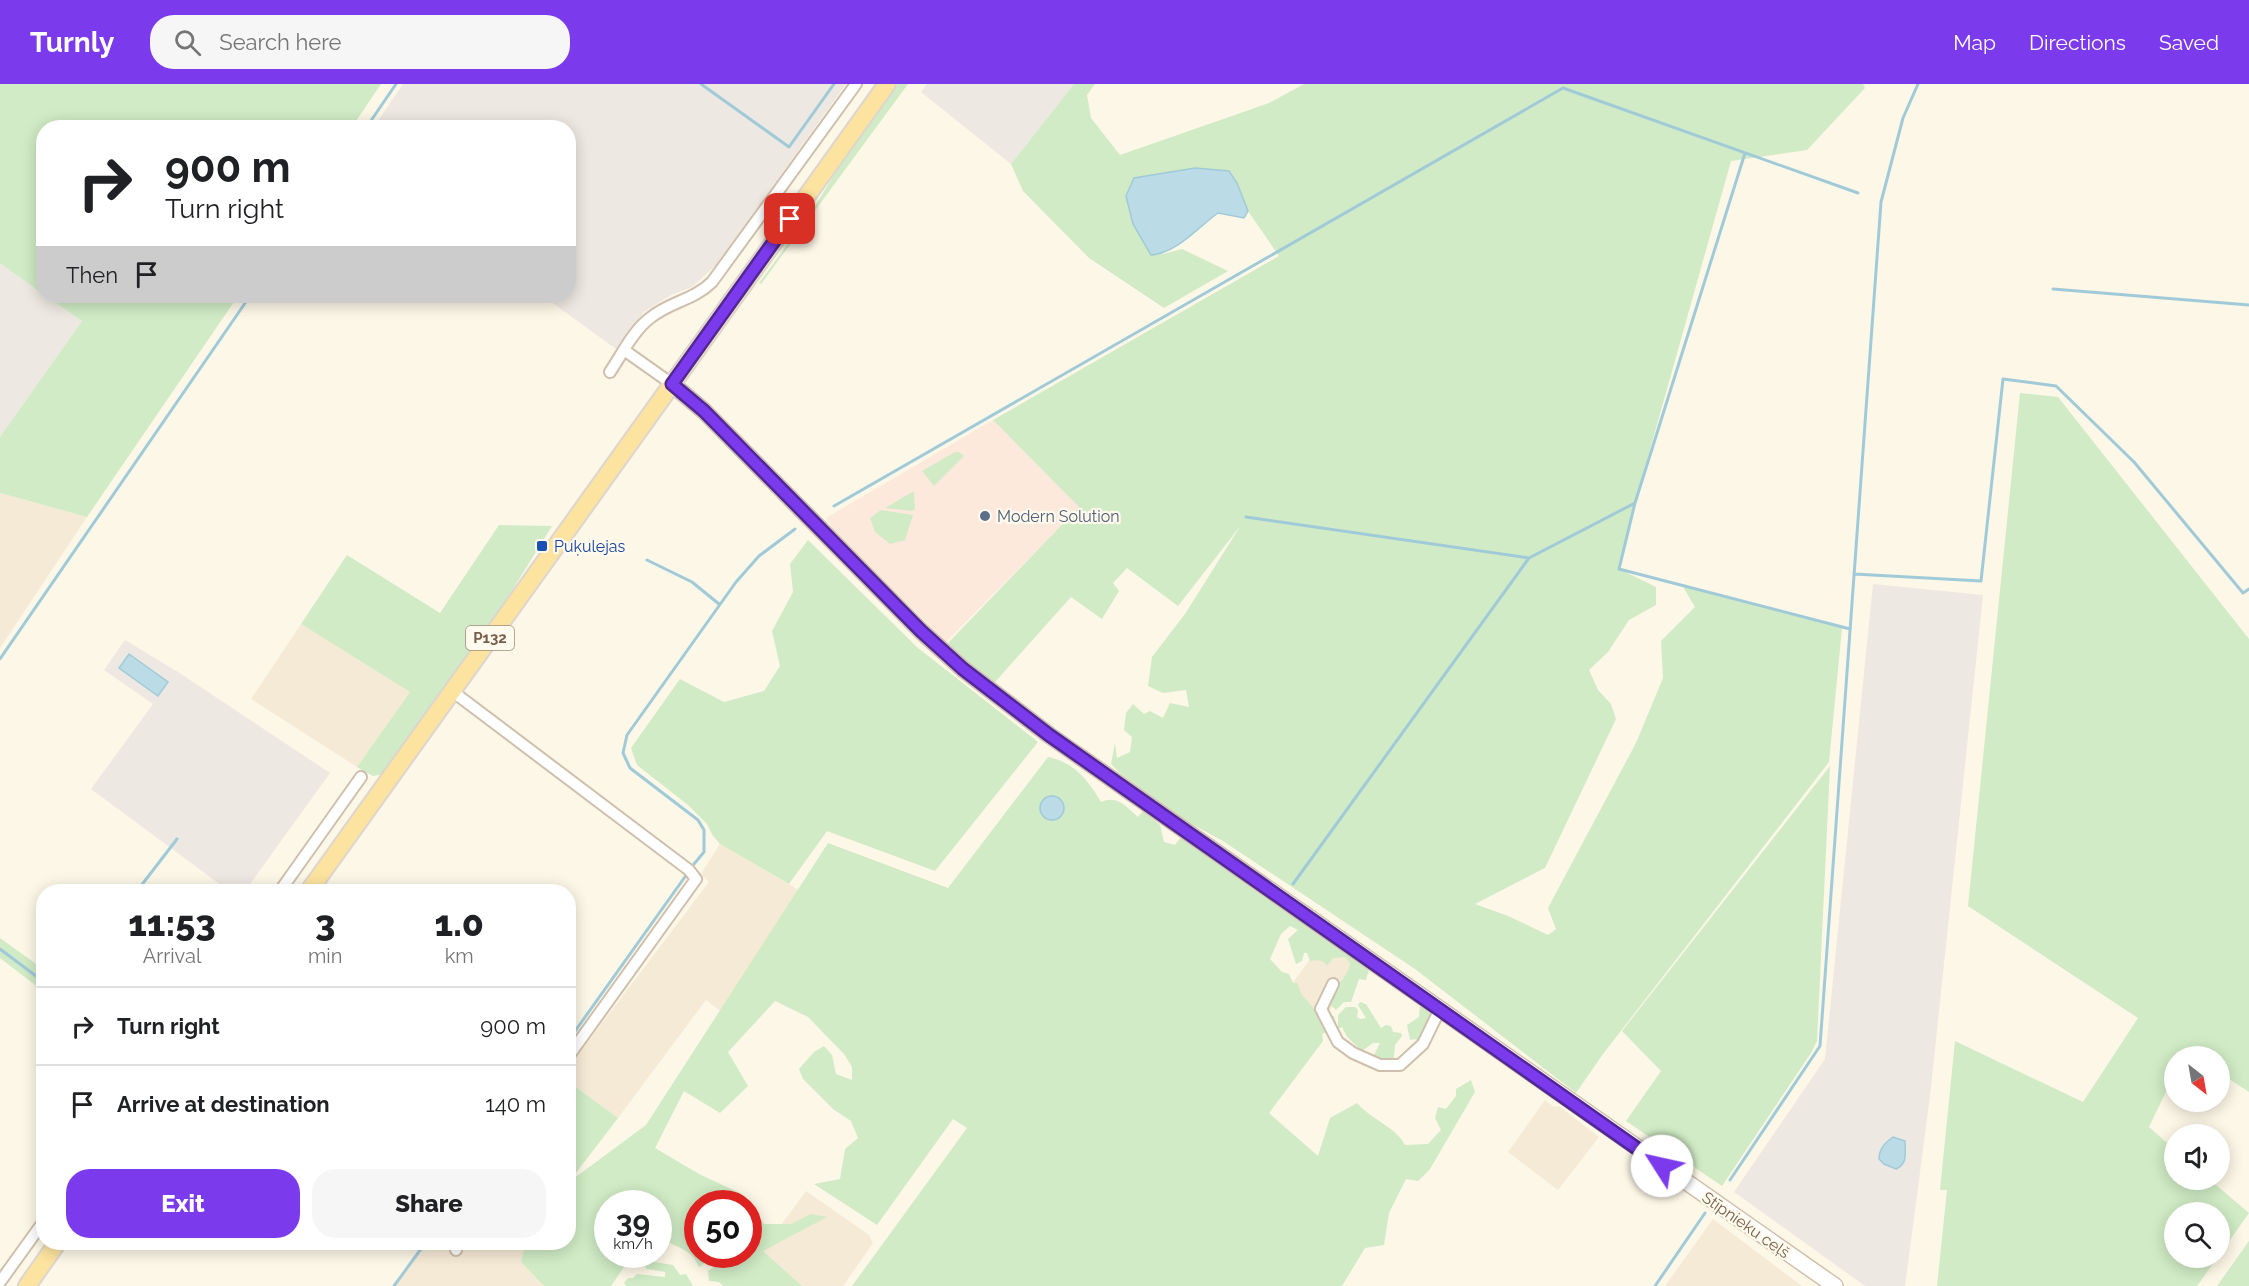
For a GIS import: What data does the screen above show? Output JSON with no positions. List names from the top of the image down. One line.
{"streets":{"main road":["P132","Stīpnieku ceļš"]},"crossings":[["P132","Stīpnieku ceļš"]],"places":{"other":["Modern Solution"],"transit":["Puķulejas"]},"north":"bottom right","page":{"header":"Turnly","search":"Search here","nav":["Map","Directions","Saved"],"turn":["900 m","Turn right"],"then":"Then","eta":["11:53","Arrival","3","min","1.0","km"],"list":[{"name":"Turn right","value":"900 m"},{"name":"Arrive at destination","value":"140 m"}],"buttons":["Exit","Share"],"speed":"39 km/h","limit":"50"}}
